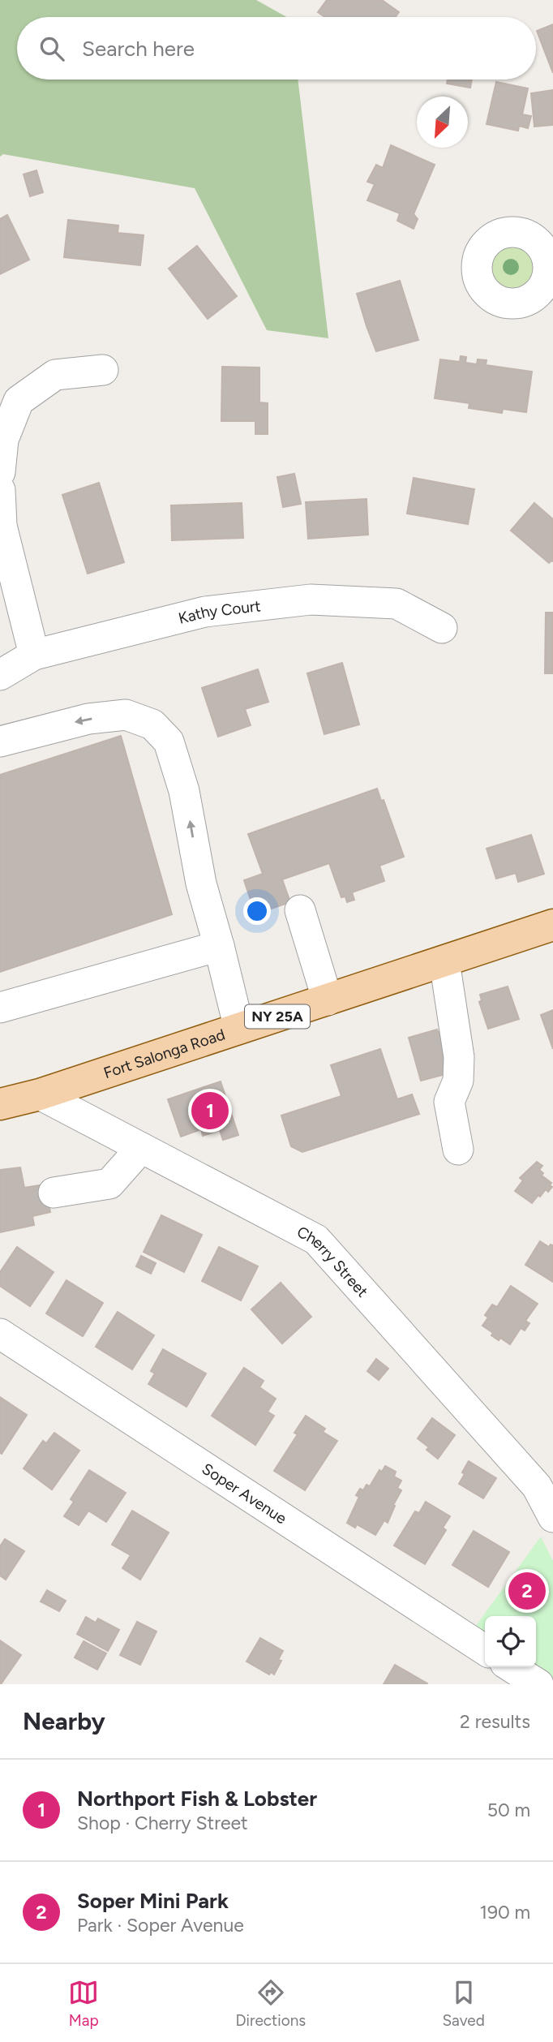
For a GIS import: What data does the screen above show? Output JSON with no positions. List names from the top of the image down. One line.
{"streets":{"main road":["NY 25A","Fort Salonga Road"],"street":["Kathy Court","Cherry Street","Soper Avenue"]},"crossings":[["Fort Salonga Road","Cherry Street"]],"north":"bottom left","page":{"search":"Search here","pins":["1","2"],"heading":["Nearby","2 results"],"list":[{"mark":"1","name":"Northport Fish & Lobster","note":"Shop · Cherry Street","value":"50 m"},{"mark":"2","name":"Soper Mini Park","note":"Park · Soper Avenue","value":"190 m"}],"nav":["Map","Directions","Saved"]}}
